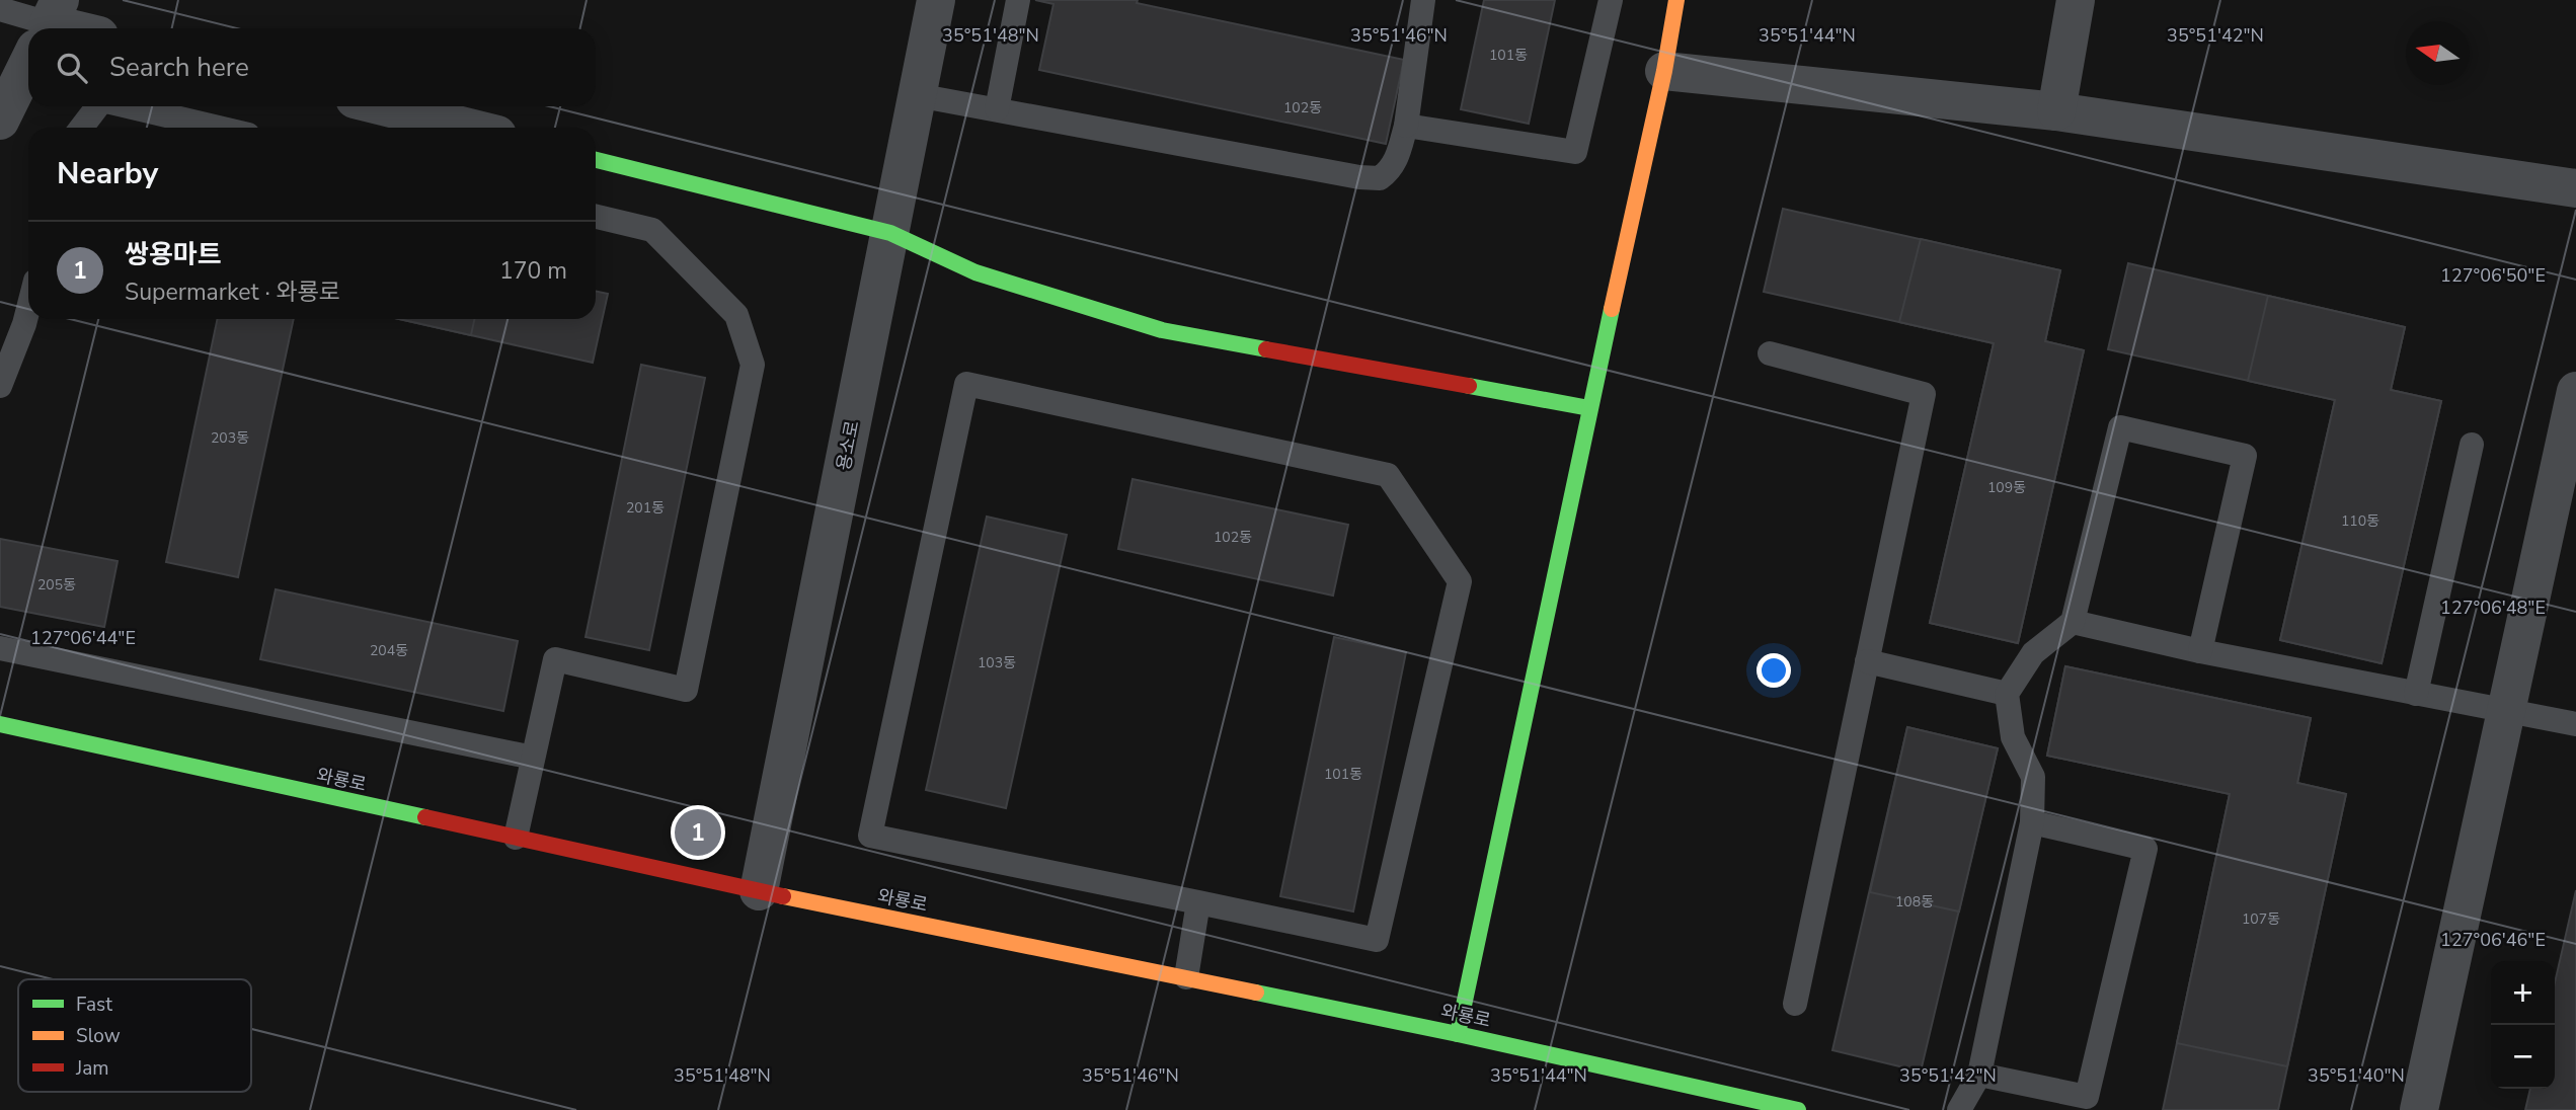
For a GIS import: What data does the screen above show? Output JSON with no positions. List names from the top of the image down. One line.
{"streets":{"street":["용소로","와룡로"]},"crossings":[["용소로","와룡로"]],"house_numbers":["101동","102동","203동","109동","201동","110동","102동","205동","204동","103동","101동","108동","107동"],"legend":["Fast","Slow","Jam"],"north":"left","page":{"search":"Search here","heading":"Nearby","list":[{"mark":"1","name":"쌍용마트","note":"Supermarket · 와룡로","value":"170 m"}],"pins":"1","map_buttons":["+","−"]},"coordinates":["35°51'48\"N","35°51'46\"N","35°51'44\"N","35°51'42\"N","127°06'50\"E","127°06'48\"E","127°06'44\"E","127°06'46\"E","35°51'40\"N"]}
